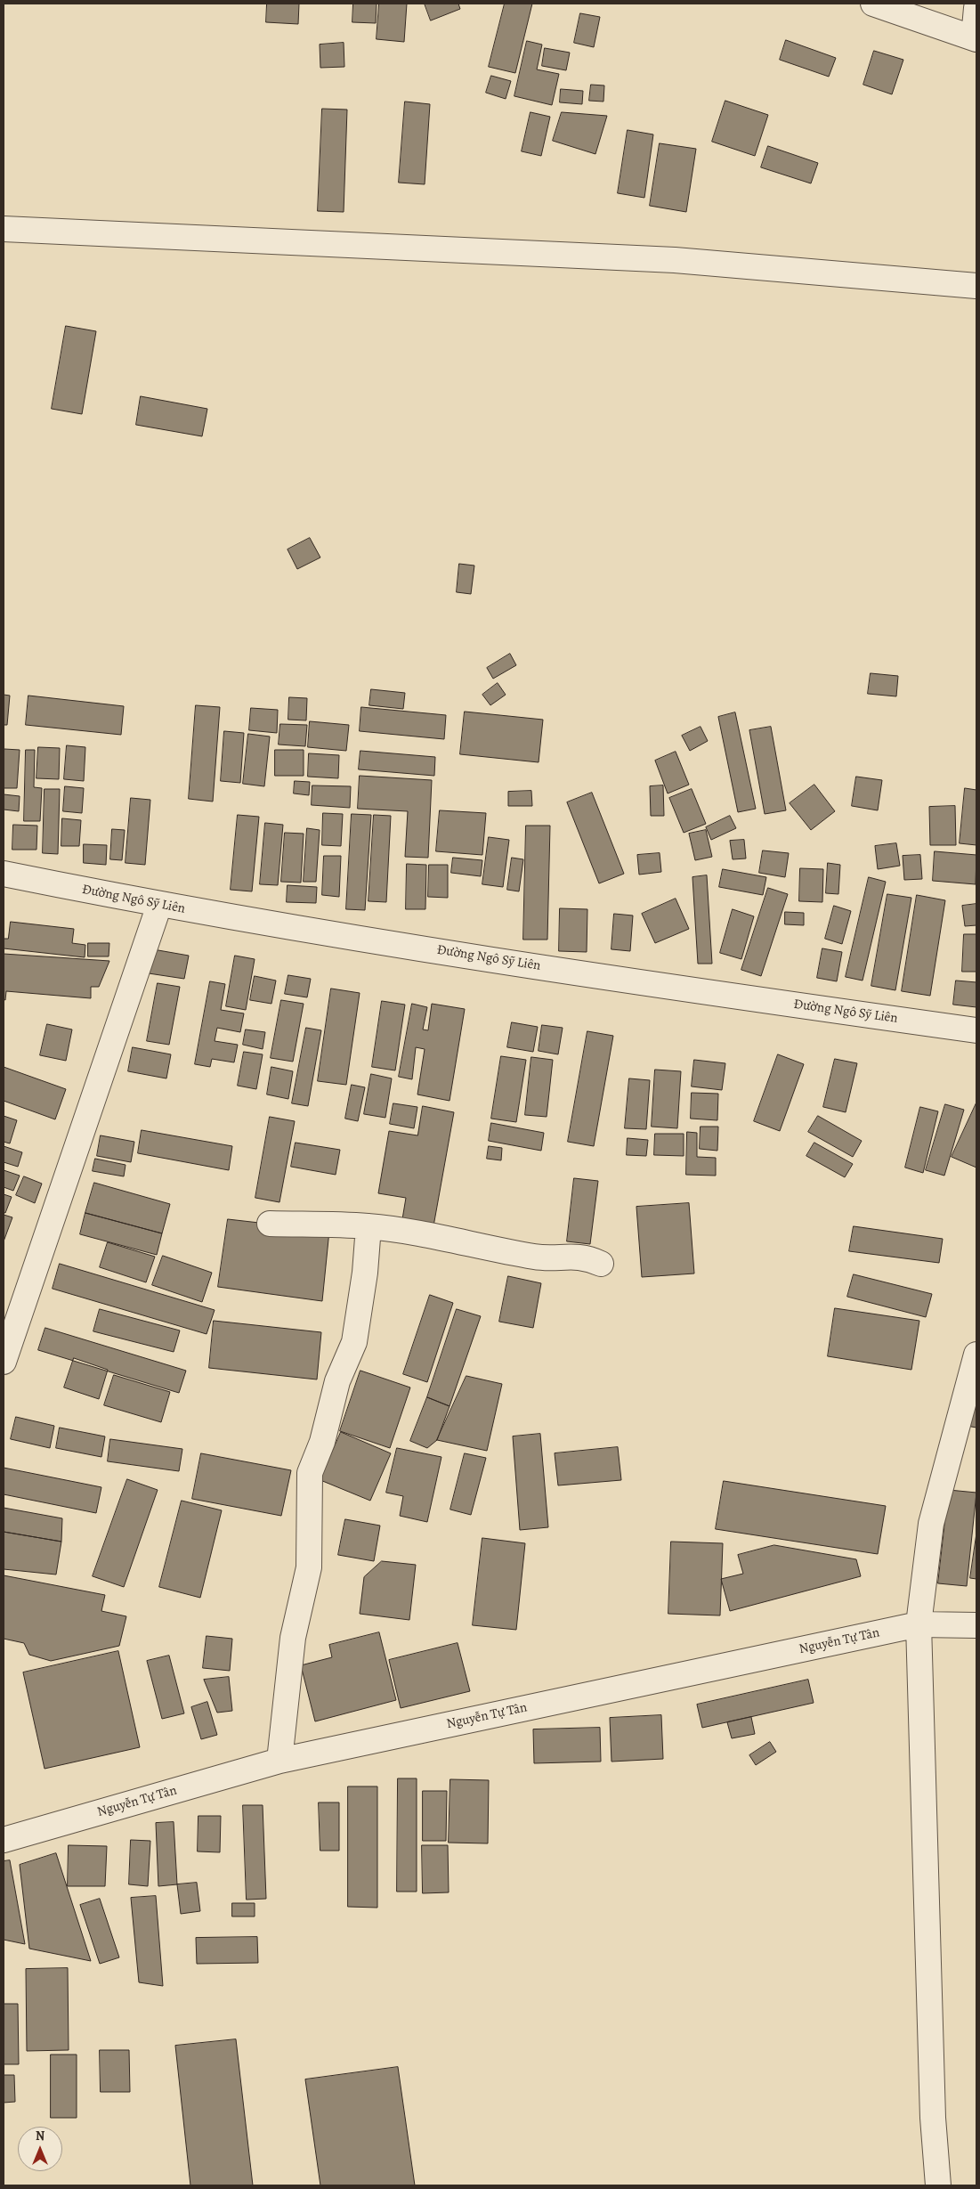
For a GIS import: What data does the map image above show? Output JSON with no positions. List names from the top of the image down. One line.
{"streets":{"street":["Đường Ngô Sỹ Liên","Nguyễn Tự Tân"]},"north":"top"}
